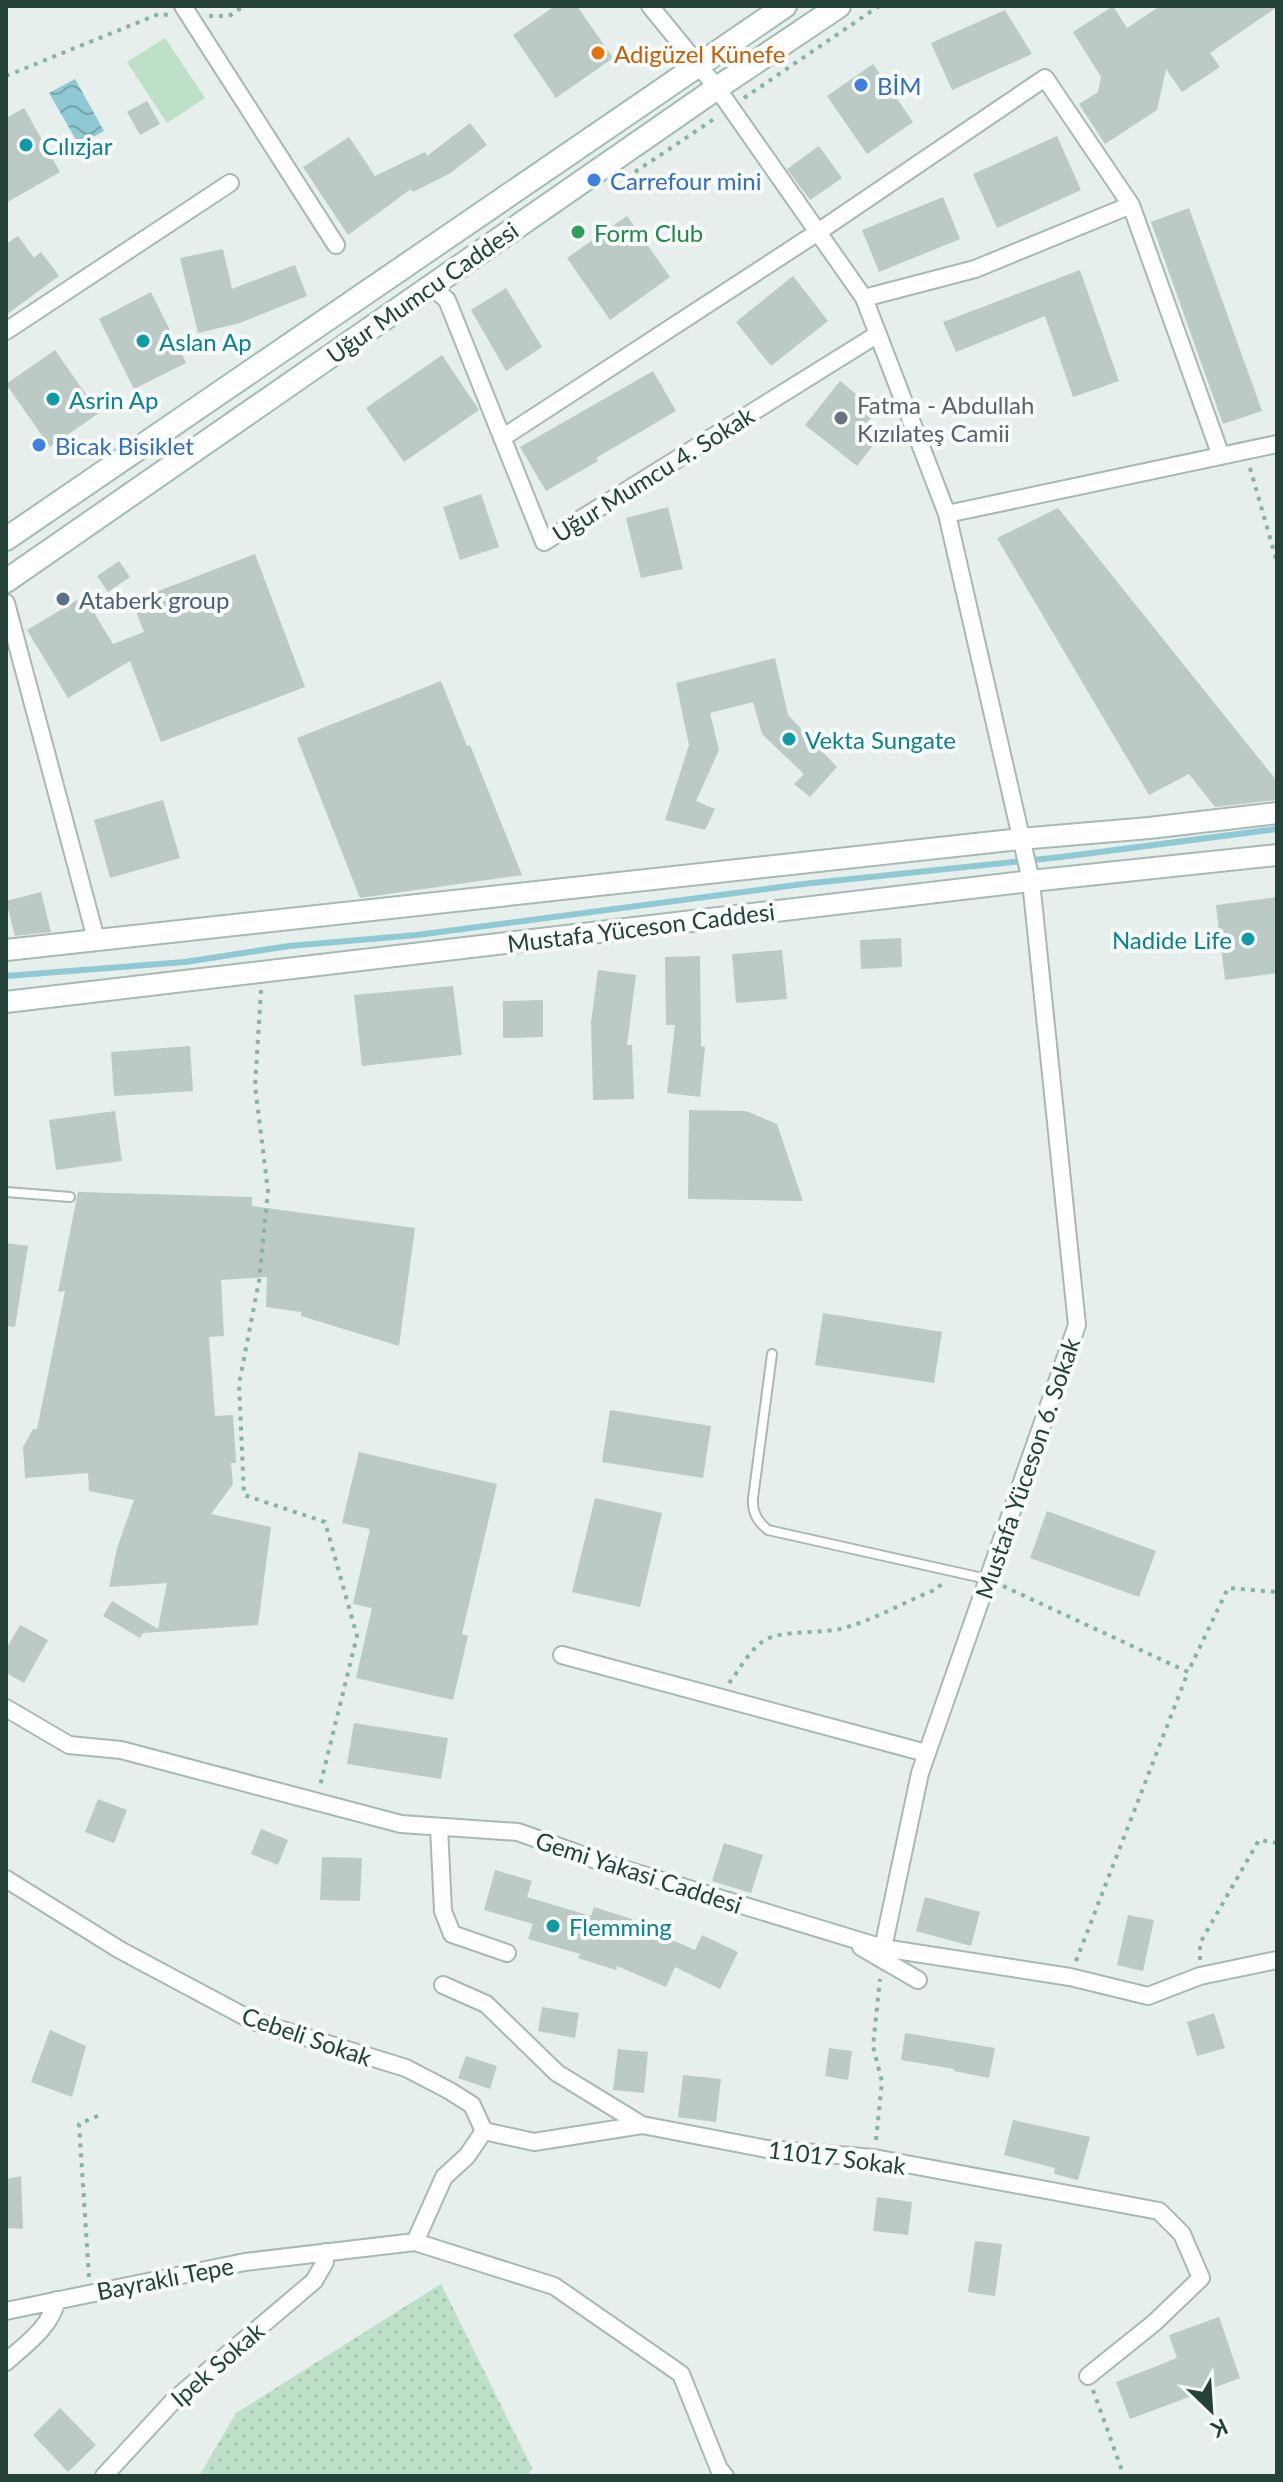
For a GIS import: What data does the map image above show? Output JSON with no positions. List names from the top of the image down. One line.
{"streets":{"main road":["Uğur Mumcu Caddesi"],"street":["Uğur Mumcu 4. Sokak","Mustafa Yüceson Caddesi","Mustafa Yüceson 6. Sokak","Gemi Yakasi Caddesi","Cebeli Sokak","11017 Sokak","Bayraklı Tepe","Ipek Sokak"]},"crossings":[["Uğur Mumcu Caddesi","Uğur Mumcu 4. Sokak"],["Uğur Mumcu Caddesi","Mustafa Yüceson 6. Sokak"],["Uğur Mumcu 4. Sokak","Mustafa Yüceson 6. Sokak"],["Mustafa Yüceson Caddesi","Mustafa Yüceson 6. Sokak"],["Mustafa Yüceson 6. Sokak","Gemi Yakasi Caddesi"],["Cebeli Sokak","11017 Sokak"],["Bayraklı Tepe","Ipek Sokak"]],"places":["Adigüzel Künefe","BİM","Cılızjar","Carrefour mini","Form Club","Aslan Ap","Asrin Ap","Fatma - Abdullah Kızılateş Camii","Bicak Bisiklet","Ataberk group","Vekta Sungate","Nadide Life","Flemming"],"north":"bottom right"}
